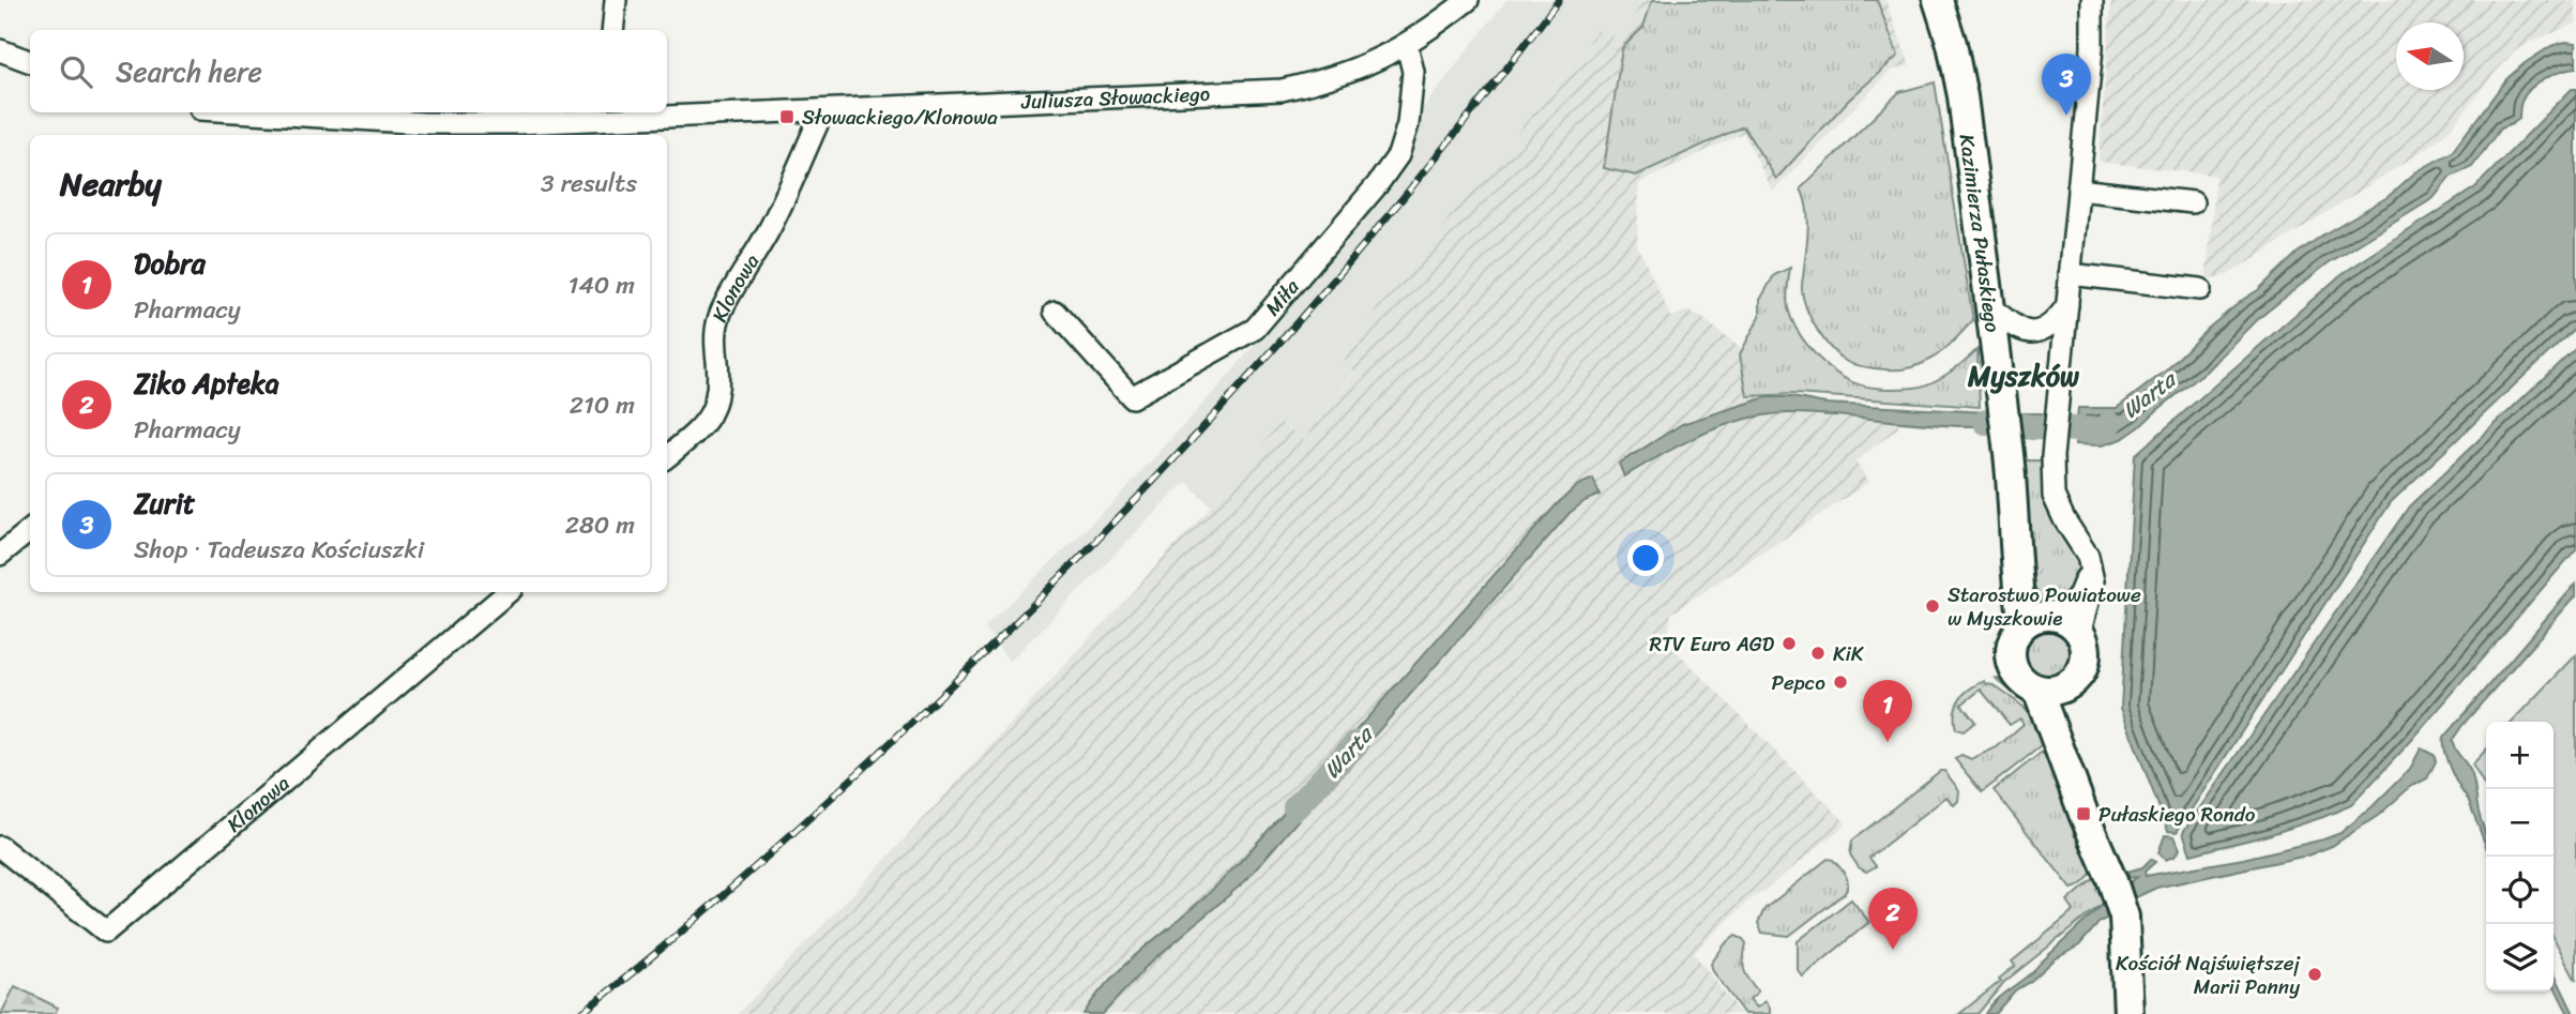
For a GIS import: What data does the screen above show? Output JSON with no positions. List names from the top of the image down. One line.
{"streets":{"main road":["Kazimierza Pułaskiego"],"street":["Juliusza Słowackiego","Klonowa","Miła"]},"crossings":[["Juliusza Słowackiego","Klonowa"],["Juliusza Słowackiego","Miła"]],"districts":["Myszków"],"water":["Warta"],"places":{"transit":["Słowackiego/Klonowa","Pułaskiego Rondo"],"other":["Starostwo Powiatowe w Myszkowie","RTV Euro AGD","KiK","Pepco","Kościół Najświętszej Marii Panny"]},"north":"left","page":{"search":"Search here","pins":["3","1","2"],"heading":["Nearby","3 results"],"list":[{"mark":"1","name":"Dobra","note":"Pharmacy","value":"140 m"},{"mark":"2","name":"Ziko Apteka","note":"Pharmacy","value":"210 m"},{"mark":"3","name":"Zurit","note":"Shop · Tadeusza Kościuszki","value":"280 m"}],"map_buttons":["+","−"]}}
